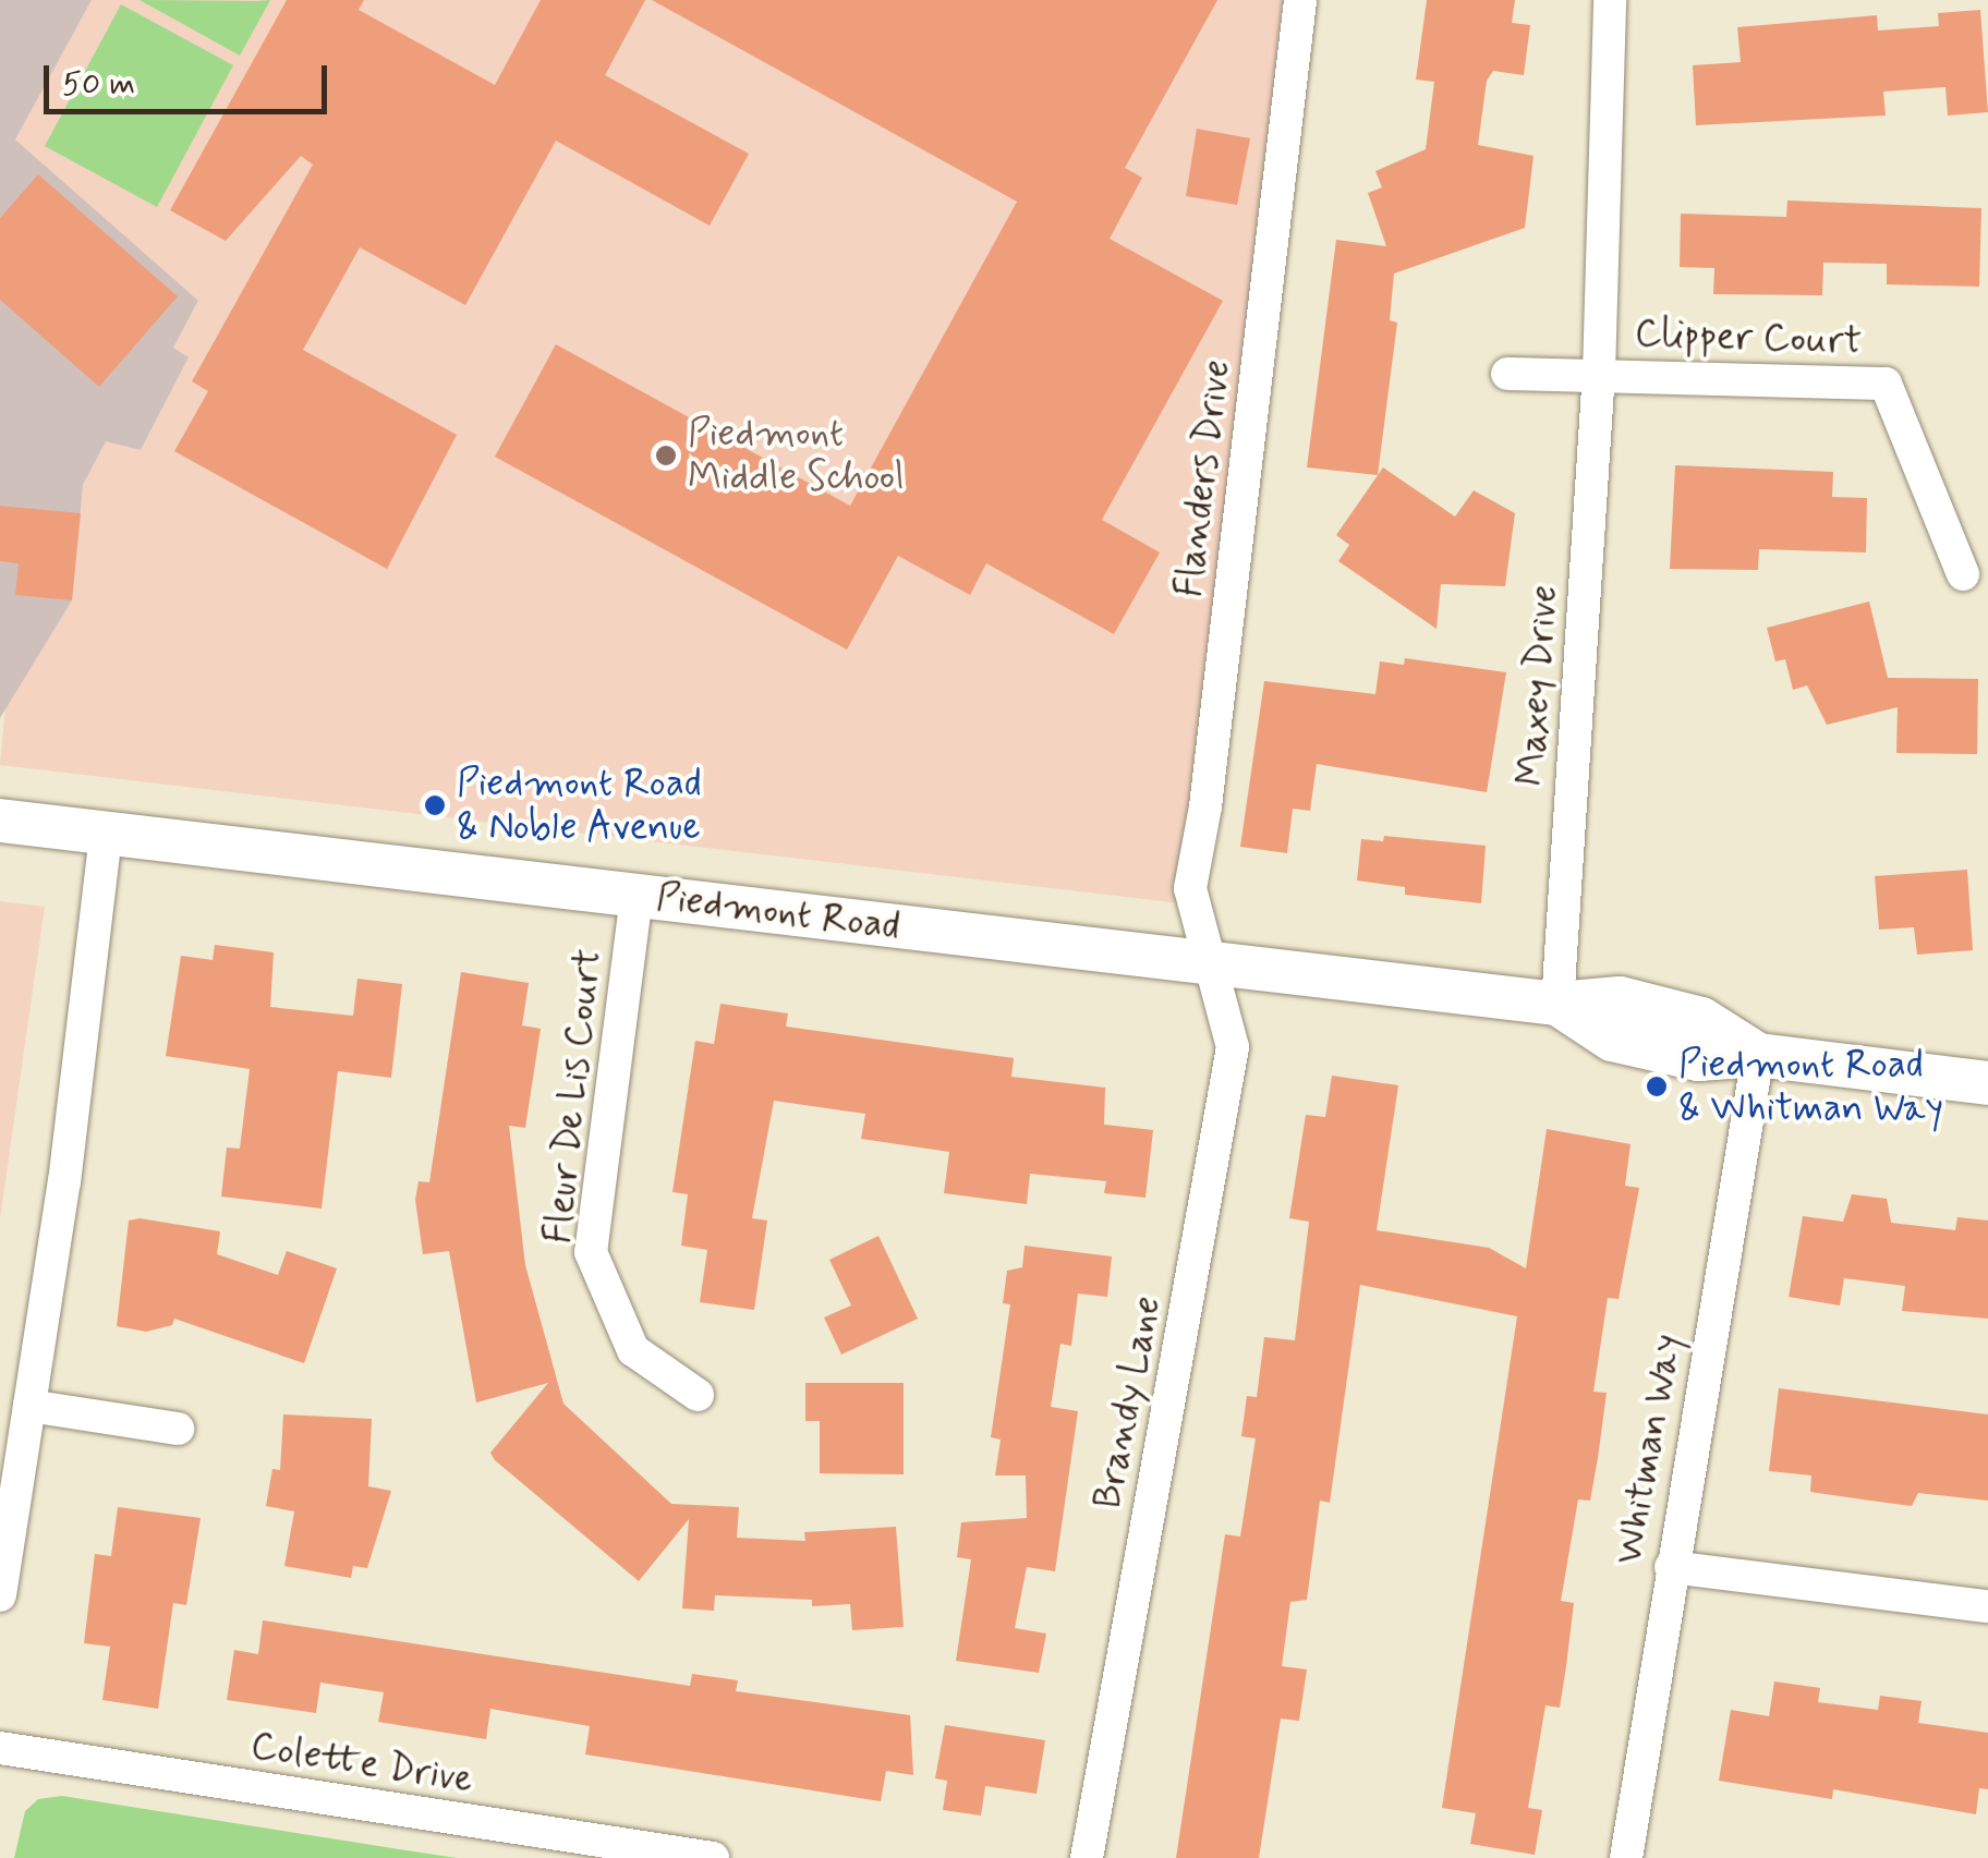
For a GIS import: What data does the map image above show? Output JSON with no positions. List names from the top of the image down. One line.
{"streets":{"main road":["Piedmont Road"],"street":["Clipper Court","Flanders Drive","Maxey Drive","Fleur De Lis Court","Brandy Lane","Whitman Way","Colette Drive"]},"crossings":[["Clipper Court","Maxey Drive"],["Flanders Drive","Piedmont Road"],["Flanders Drive","Brandy Lane"],["Maxey Drive","Piedmont Road"],["Piedmont Road","Fleur De Lis Court"],["Piedmont Road","Brandy Lane"],["Piedmont Road","Whitman Way"]],"places":["Piedmont Middle School","Piedmont Road & Noble Avenue","Piedmont Road & Whitman Way"],"scale_bar":"50 m"}
